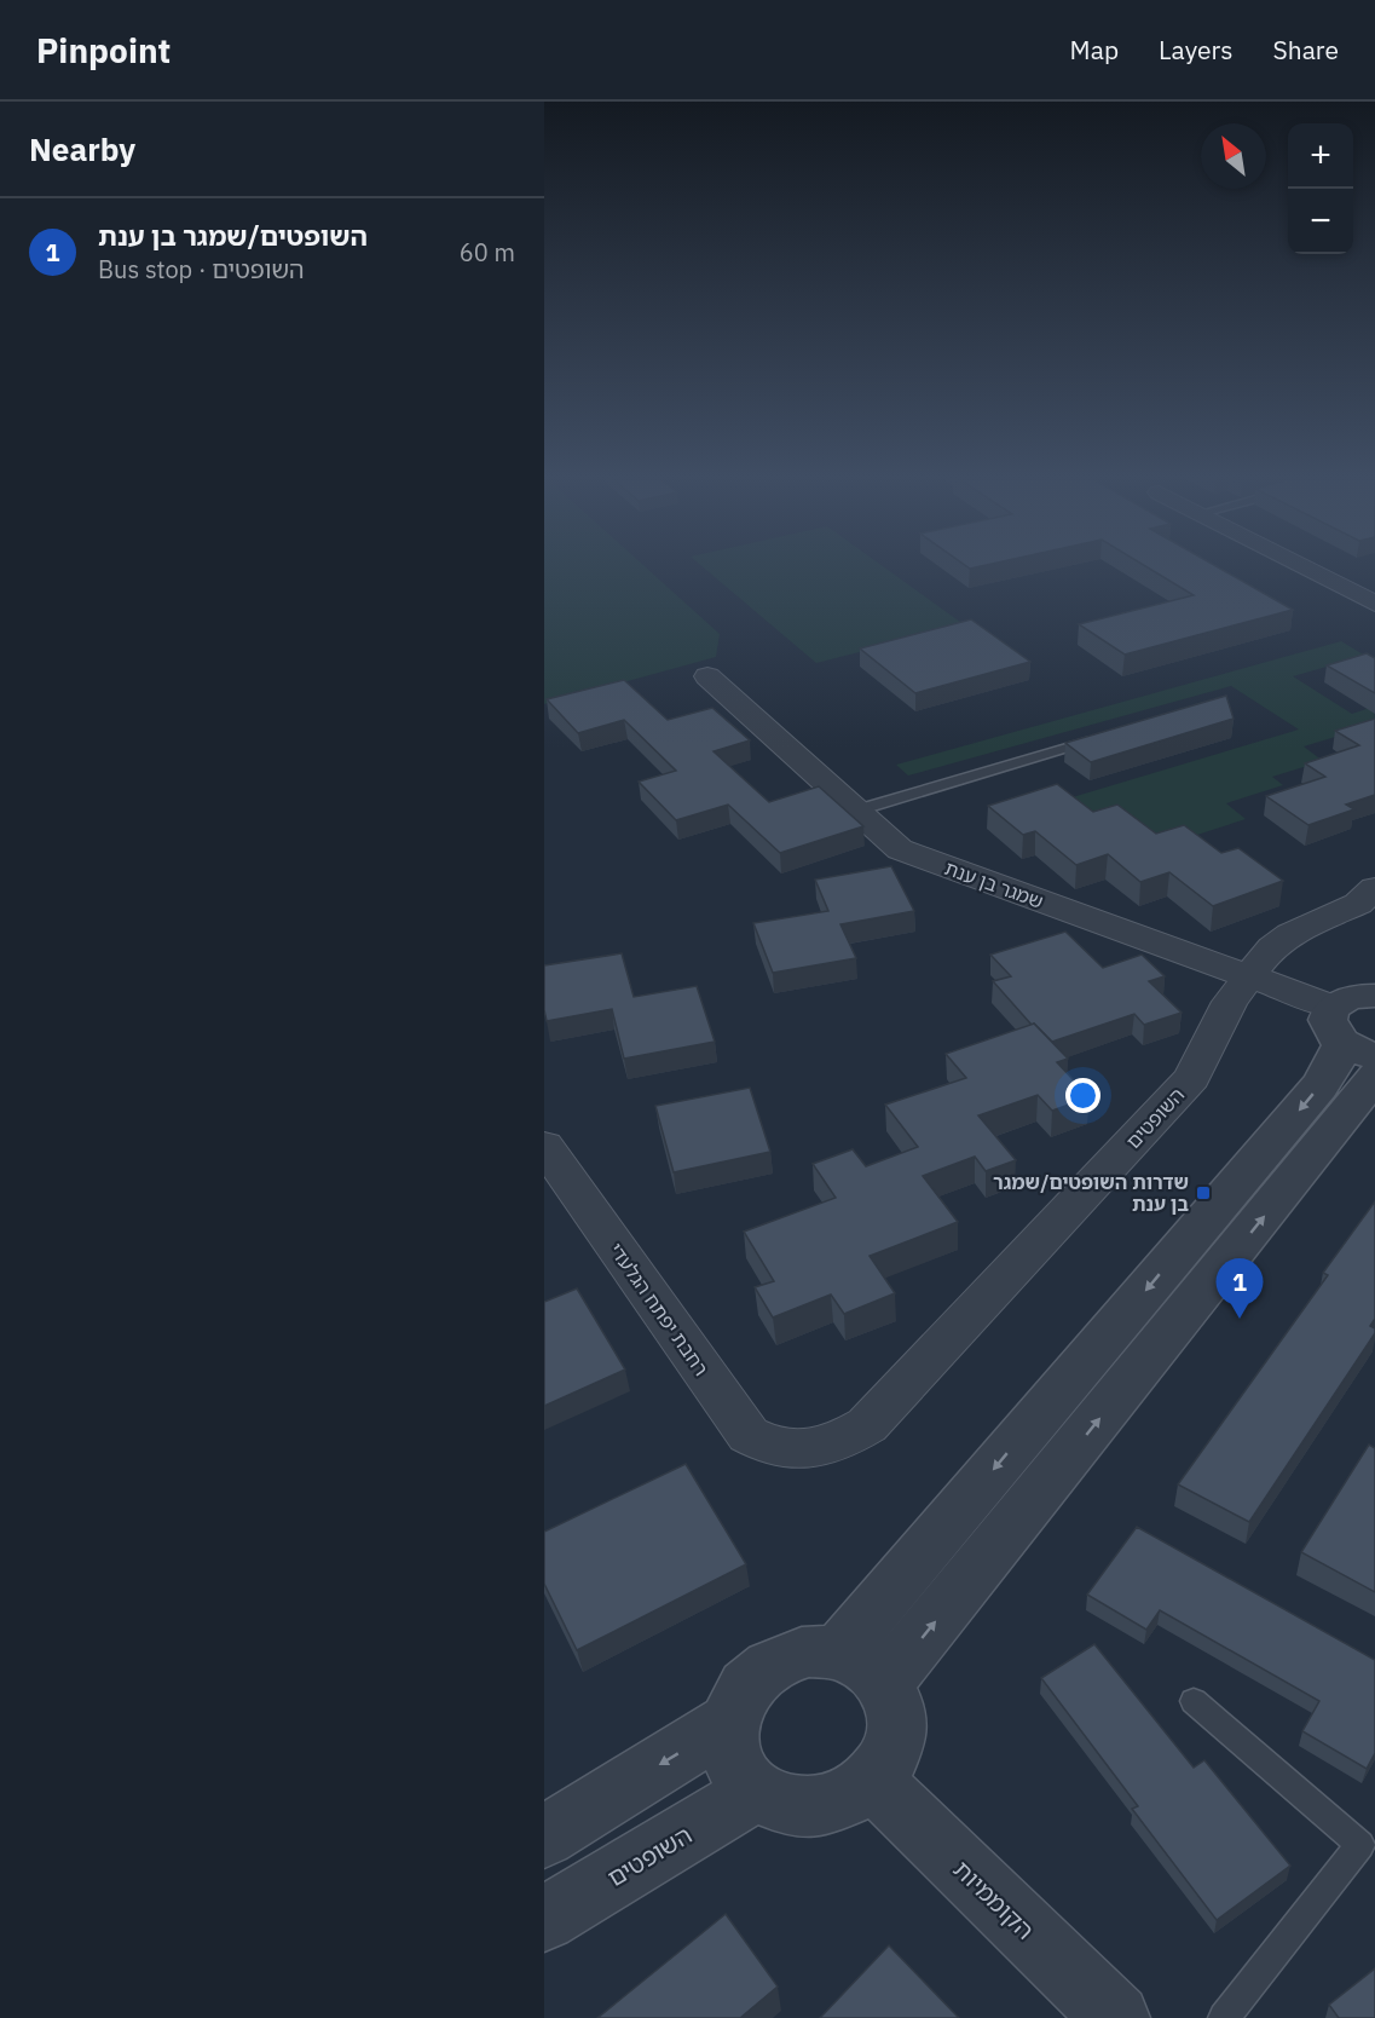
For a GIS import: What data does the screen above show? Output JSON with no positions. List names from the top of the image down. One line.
{"streets":{"street":["שמגר בן ענת","השופטים","רחבת יפתח הגלעדי","הקוממיות"]},"crossings":[["שמגר בן ענת","השופטים"],["השופטים","רחבת יפתח הגלעדי"],["השופטים","הקוממיות"]],"places":{"transit":["שדרות השופטים/שמגר בן ענת"]},"north":"top left","page":{"header":"Pinpoint","nav":["Map","Layers","Share"],"heading":"Nearby","map_buttons":["+","−"],"list":[{"mark":"1","name":"השופטים/שמגר בן ענת","note":"Bus stop · השופטים","value":"60 m"}],"pins":"1"}}
